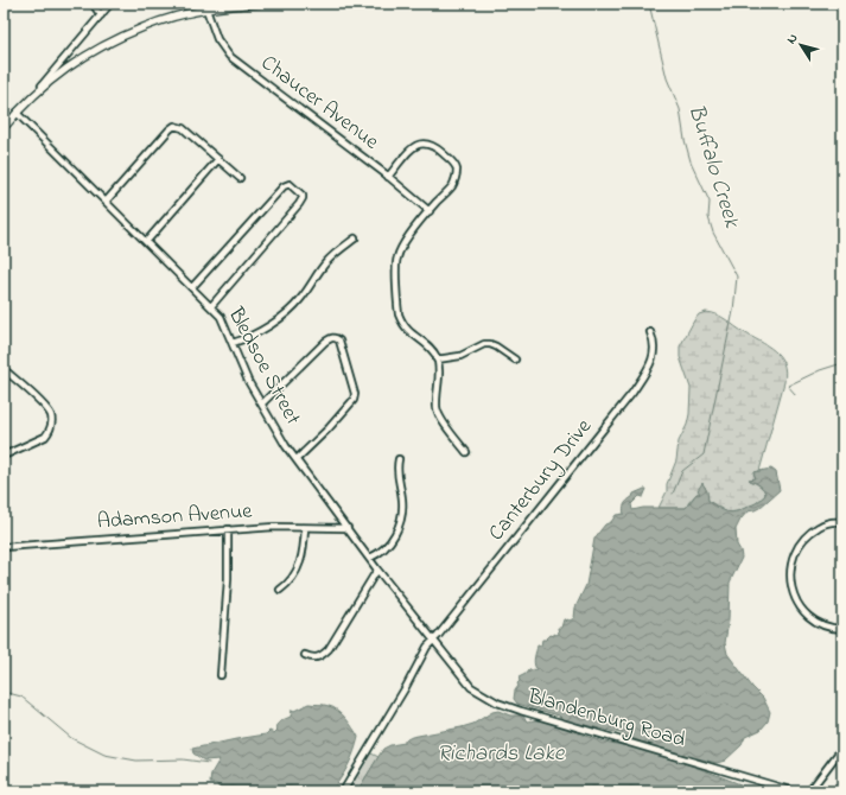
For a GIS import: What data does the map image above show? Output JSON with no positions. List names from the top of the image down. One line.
{"streets":{"street":["Chaucer Avenue","Bledsoe Street","Canterbury Drive","Adamson Avenue","Blandenburg Road"]},"crossings":[["Bledsoe Street","Canterbury Drive"],["Bledsoe Street","Adamson Avenue"],["Bledsoe Street","Blandenburg Road"],["Canterbury Drive","Blandenburg Road"]],"water":["Buffalo Creek","Richards Lake"],"north":"top left"}
